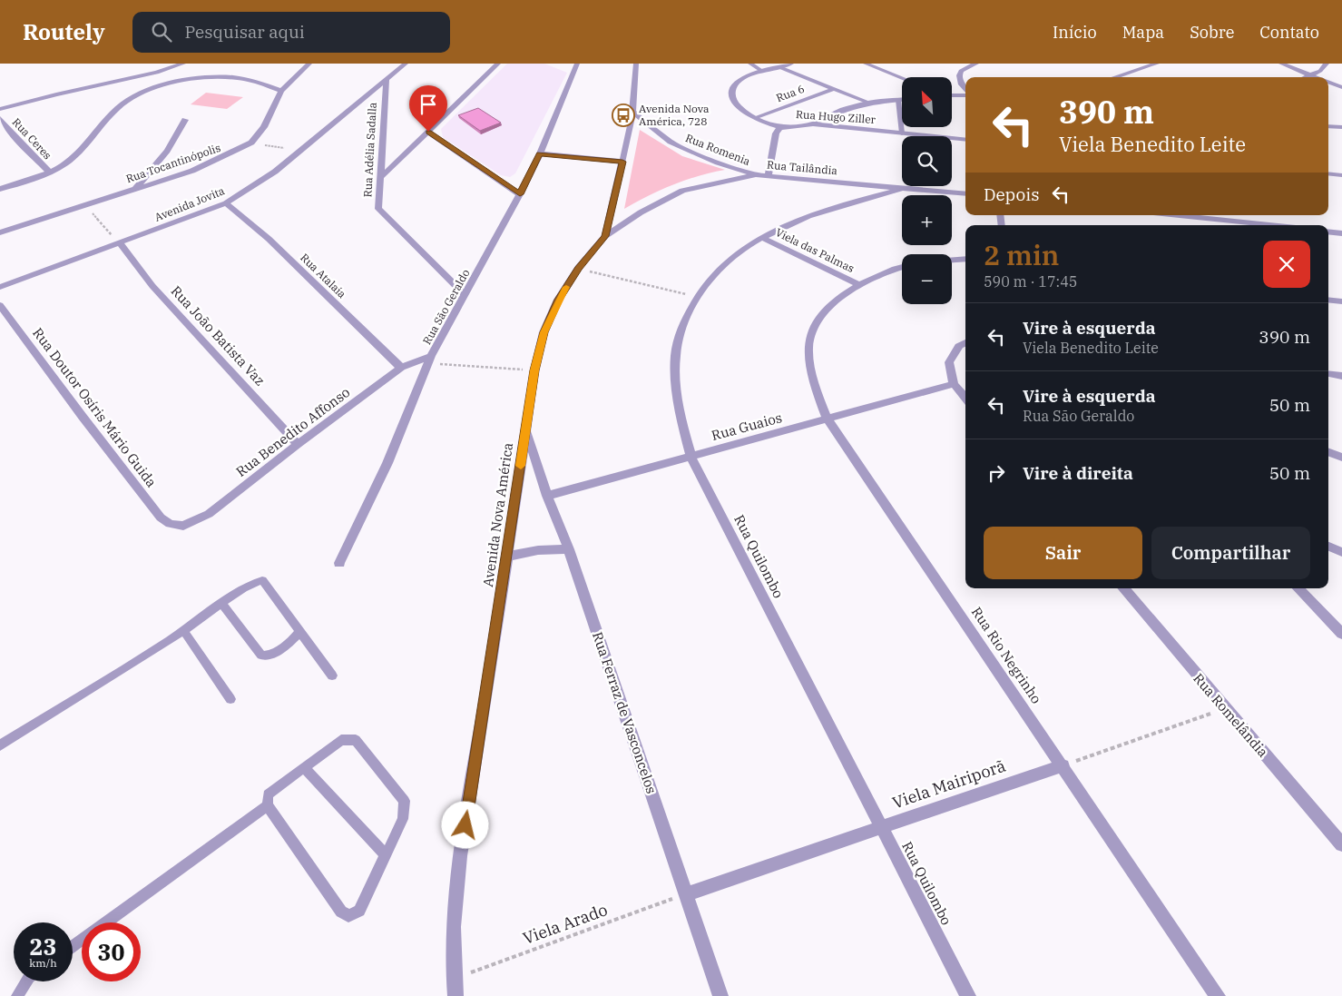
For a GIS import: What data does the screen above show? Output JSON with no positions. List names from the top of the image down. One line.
{"streets":{"street":["Rua Hugo Ziller","Rua Ceres","Rua Adélia Sadalla","Rua Romenia","Rua Tocantinópolis","Rua Tailândia","Avenida Jovita","Viela das Palmas","Rua Atalaia","Rua São Geraldo","Rua João Batista Vaz","Rua Doutor Osíris Mário Guida","Rua Guaios","Rua Benedito Affonso","Avenida Nova América","Rua Quilombo","Rua Rio Negrinho","Rua Ferraz de Vasconcelos","Rua Romelândia","Viela Mairiporã"],"lane":["Rua 6"],"path":["Viela Arado"]},"crossings":[["Rua 6","Rua Hugo Ziller"],["Rua Adélia Sadalla","Avenida Jovita"],["Rua Adélia Sadalla","Rua São Geraldo"],["Rua Romenia","Rua Tailândia"],["Rua Romenia","Avenida Nova América"],["Rua Tailândia","Avenida Nova América"],["Rua Tailândia","Rua Quilombo"],["Avenida Jovita","Rua Atalaia"],["Avenida Jovita","Rua João Batista Vaz"],["Viela das Palmas","Rua Quilombo"],["Viela das Palmas","Rua Rio Negrinho"],["Rua Atalaia","Rua Benedito Affonso"],["Rua São Geraldo","Rua Benedito Affonso"],["Rua João Batista Vaz","Rua Benedito Affonso"],["Rua Doutor Osíris Mário Guida","Rua Benedito Affonso"],["Rua Guaios","Rua Quilombo"],["Rua Guaios","Rua Rio Negrinho"],["Rua Guaios","Rua Ferraz de Vasconcelos"],["Avenida Nova América","Rua Ferraz de Vasconcelos"],["Avenida Nova América","Viela Arado"],["Rua Quilombo","Viela Mairiporã"],["Rua Rio Negrinho","Viela Mairiporã"],["Rua Ferraz de Vasconcelos","Viela Mairiporã"],["Rua Ferraz de Vasconcelos","Viela Arado"],["Viela Mairiporã","Viela Arado"]],"places":{"bus stop":["Avenida Nova América, 728"]},"north":"top left","page":{"header":"Routely","search":"Pesquisar aqui","nav":["Início","Mapa","Sobre","Contato"],"map_buttons":["+","−"],"turn":["390 m","Viela Benedito Leite"],"then":"Depois","heading":["2 min","590 m · 17:45"],"list":[{"name":"Vire à esquerda","note":"Viela Benedito Leite","value":"390 m"},{"name":"Vire à esquerda","note":"Rua São Geraldo","value":"50 m"},{"name":"Vire à direita","value":"50 m"}],"buttons":["Sair","Compartilhar"],"speed":"23 km/h","limit":"30"}}
